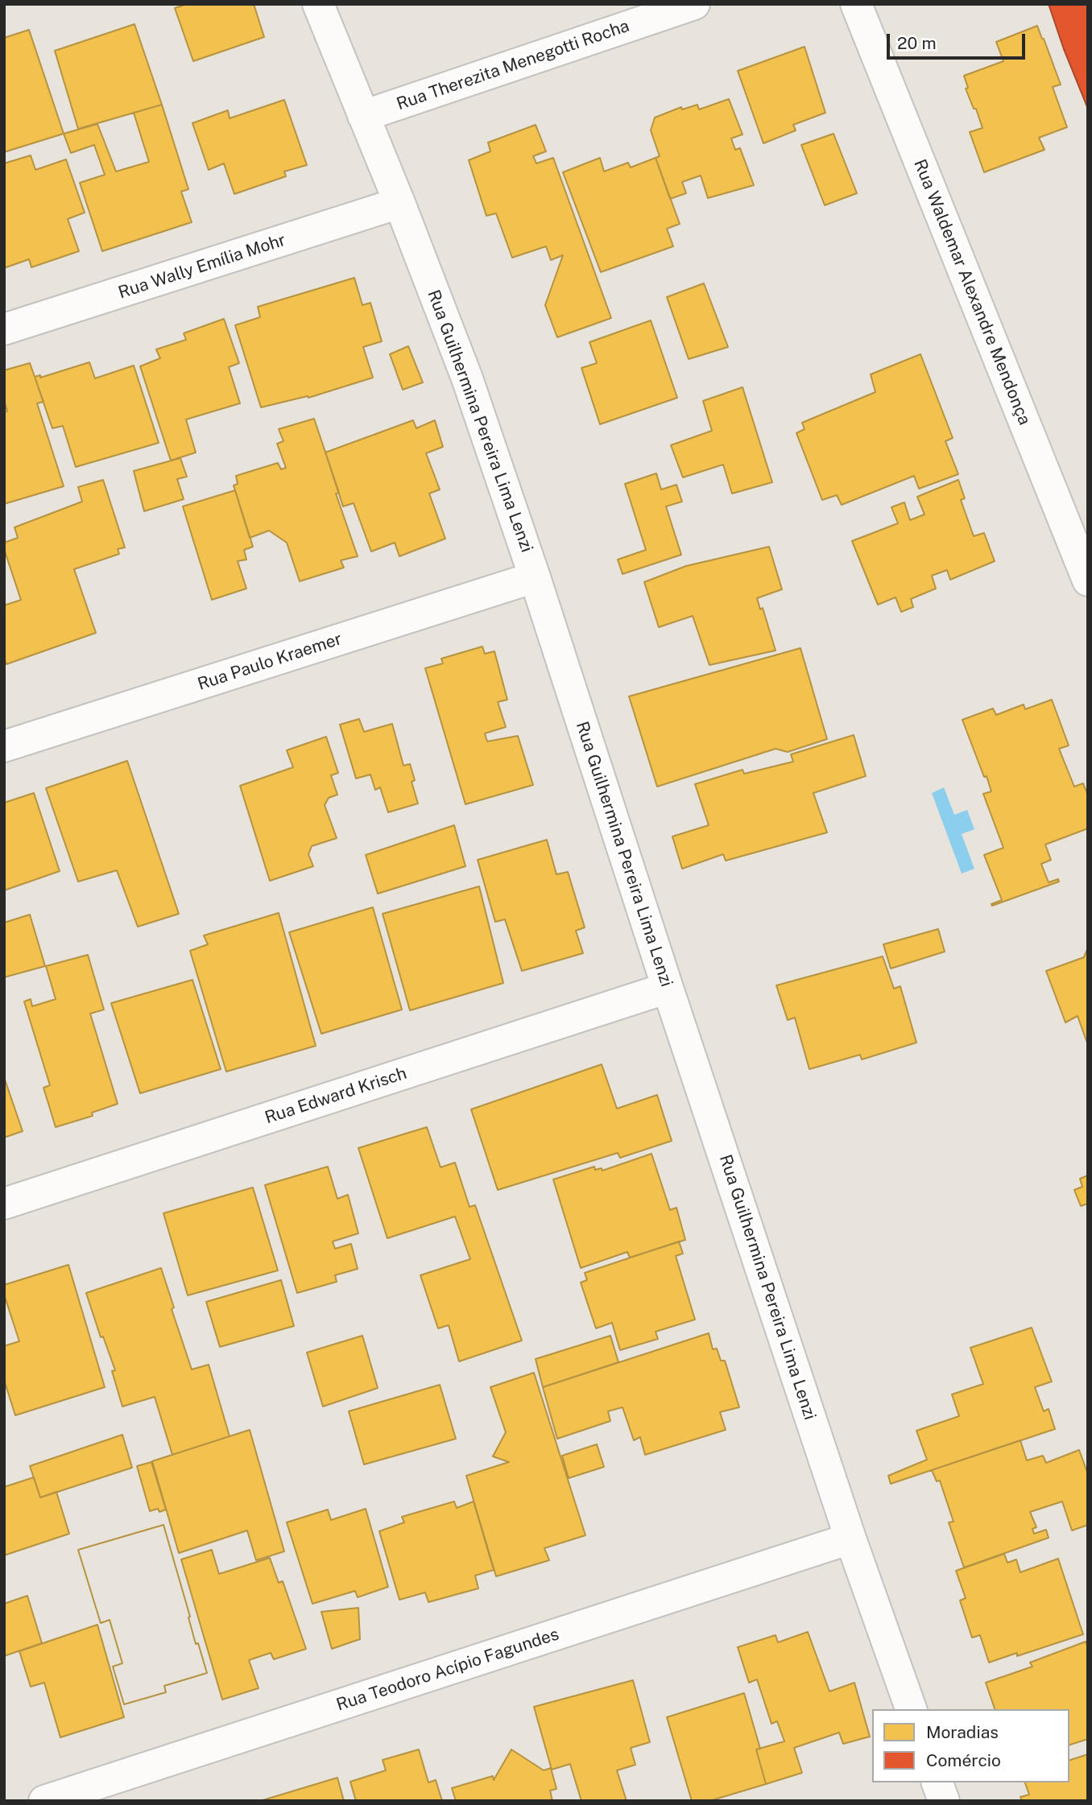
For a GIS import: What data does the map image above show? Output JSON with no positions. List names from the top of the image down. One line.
{"streets":{"street":["Rua Therezita Menegotti Rocha","Rua Wally Emília Mohr","Rua Waldemar Alexandre Mendonça","Rua Guilhermina Pereira Lima Lenzi","Rua Paulo Kraemer","Rua Edward Krisch","Rua Teodoro Acípio Fagundes"]},"crossings":[["Rua Therezita Menegotti Rocha","Rua Guilhermina Pereira Lima Lenzi"],["Rua Wally Emília Mohr","Rua Guilhermina Pereira Lima Lenzi"],["Rua Guilhermina Pereira Lima Lenzi","Rua Paulo Kraemer"],["Rua Guilhermina Pereira Lima Lenzi","Rua Edward Krisch"],["Rua Guilhermina Pereira Lima Lenzi","Rua Teodoro Acípio Fagundes"]],"legend":["Moradias","Comércio"],"scale_bar":"20 m"}
